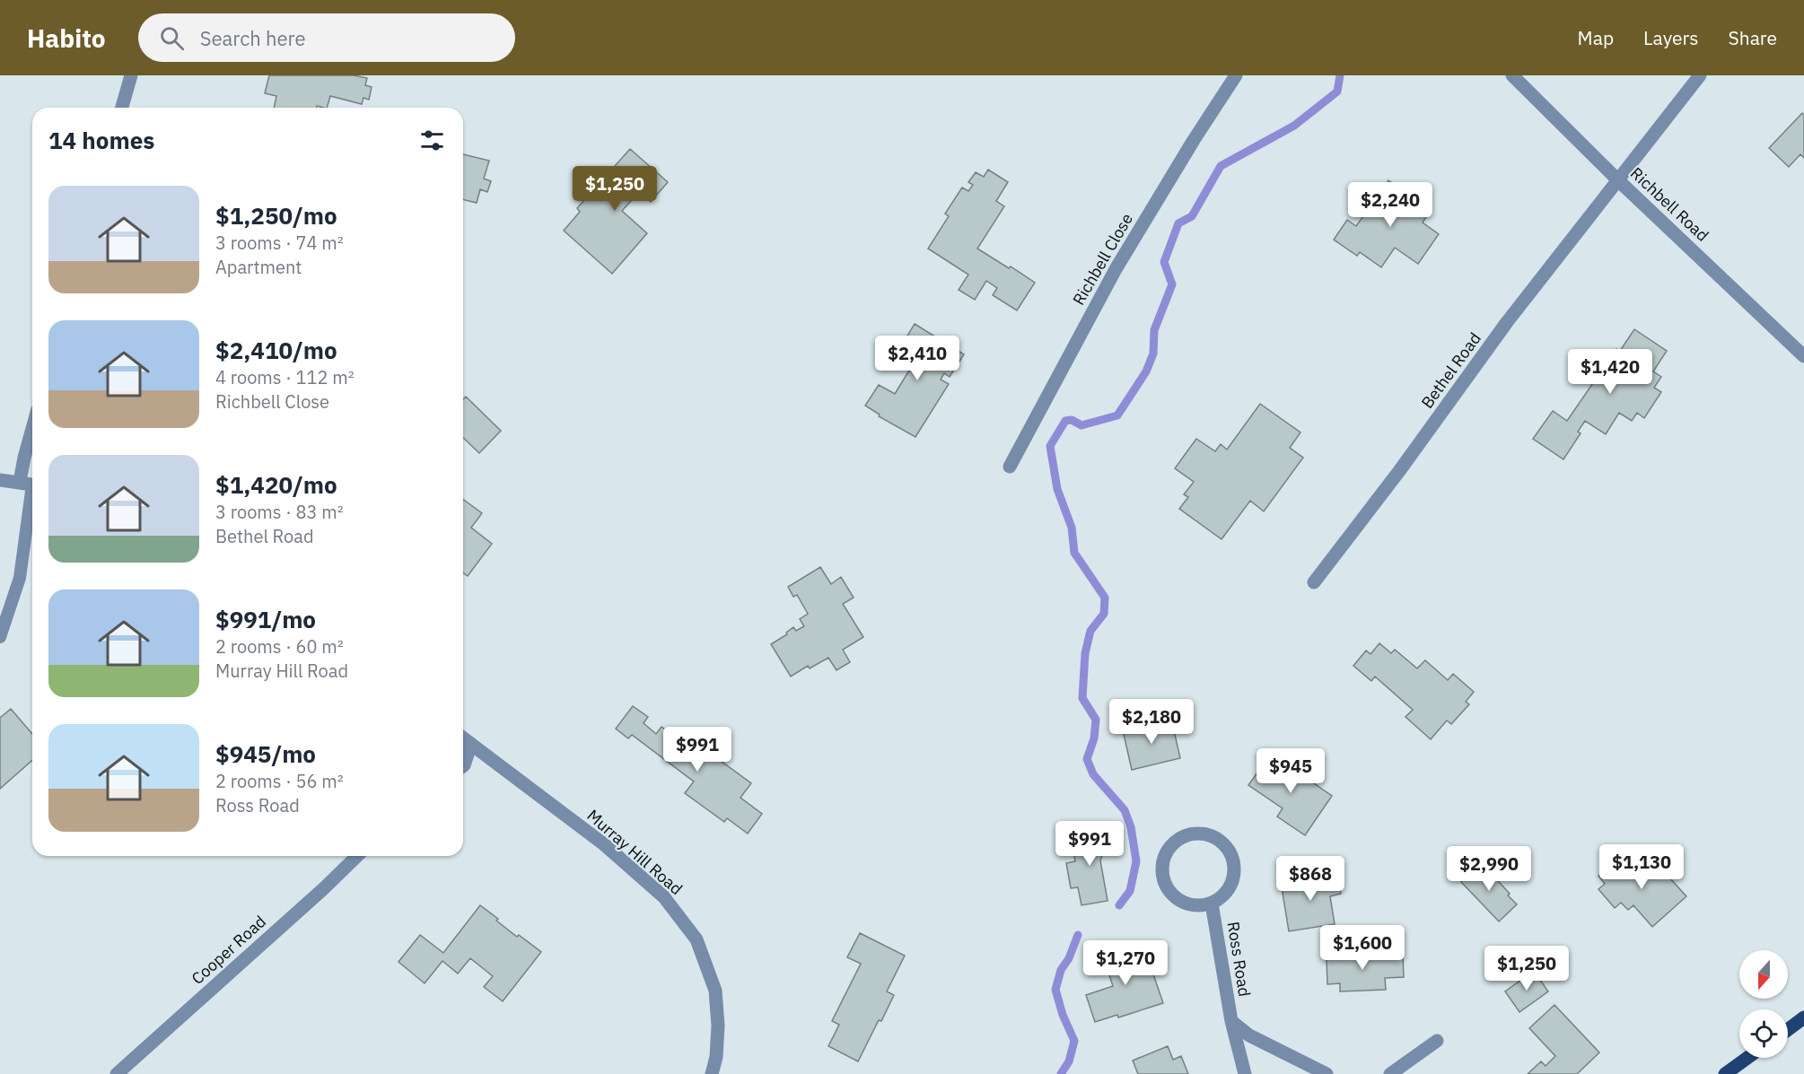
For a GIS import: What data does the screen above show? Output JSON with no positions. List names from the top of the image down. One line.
{"streets":{"street":["Richbell Road","Richbell Close","Bethel Road","Murray Hill Road","Cooper Road","Ross Road"]},"crossings":[["Richbell Road","Bethel Road"]],"north":"bottom","page":{"header":"Habito","search":"Search here","nav":["Map","Layers","Share"],"heading":"14 homes","price":["$1,250","$2,240","$2,410","$1,420","$2,180","$991","$945","$991","$1,130","$2,990","$868","$1,600","$1,270","$1,250"],"list":[{"name":"$1,250/mo","note":"3 rooms · 74 m² · Apartment"},{"name":"$2,410/mo","note":"4 rooms · 112 m² · Richbell Close"},{"name":"$1,420/mo","note":"3 rooms · 83 m² · Bethel Road"},{"name":"$991/mo","note":"2 rooms · 60 m² · Murray Hill Road"},{"name":"$945/mo","note":"2 rooms · 56 m² · Ross Road"}]}}
